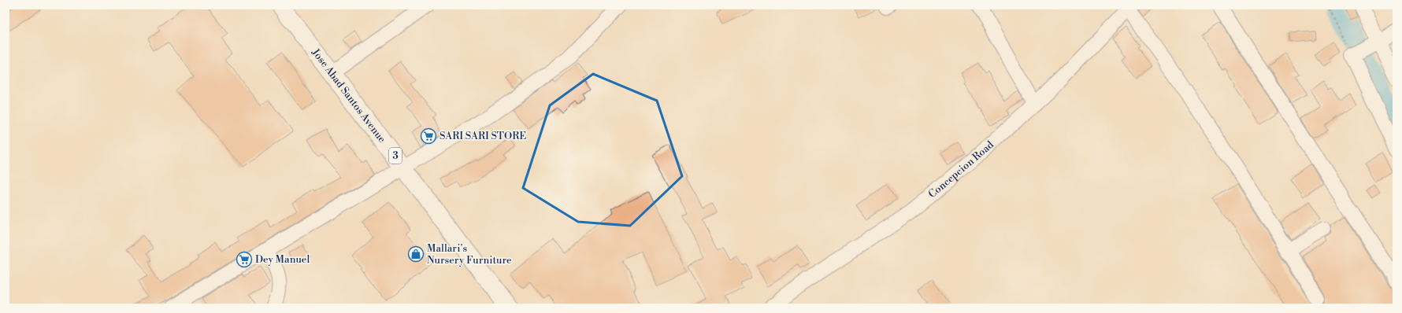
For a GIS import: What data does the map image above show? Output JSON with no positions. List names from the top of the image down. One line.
{"streets":{"highway":["Jose Abad Santos Avenue","3"],"street":["Concepcion Road"]},"places":{"supermarket":["SARI SARI STORE","Dey Manuel"],"shop":["Mallari's Nursery Furniture"]}}
